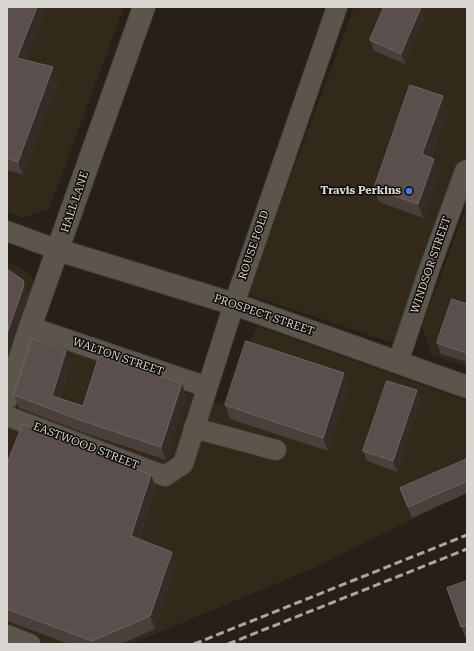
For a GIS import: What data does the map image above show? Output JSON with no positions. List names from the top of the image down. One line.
{"streets":{"street":["HALL LANE","ROUSE FOLD","WINDSOR STREET","PROSPECT STREET","WALTON STREET","EASTWOOD STREET"]},"crossings":[["HALL LANE","PROSPECT STREET"],["HALL LANE","WALTON STREET"],["ROUSE FOLD","PROSPECT STREET"],["ROUSE FOLD","WALTON STREET"],["ROUSE FOLD","EASTWOOD STREET"],["WINDSOR STREET","PROSPECT STREET"]],"places":["Travis Perkins"]}
